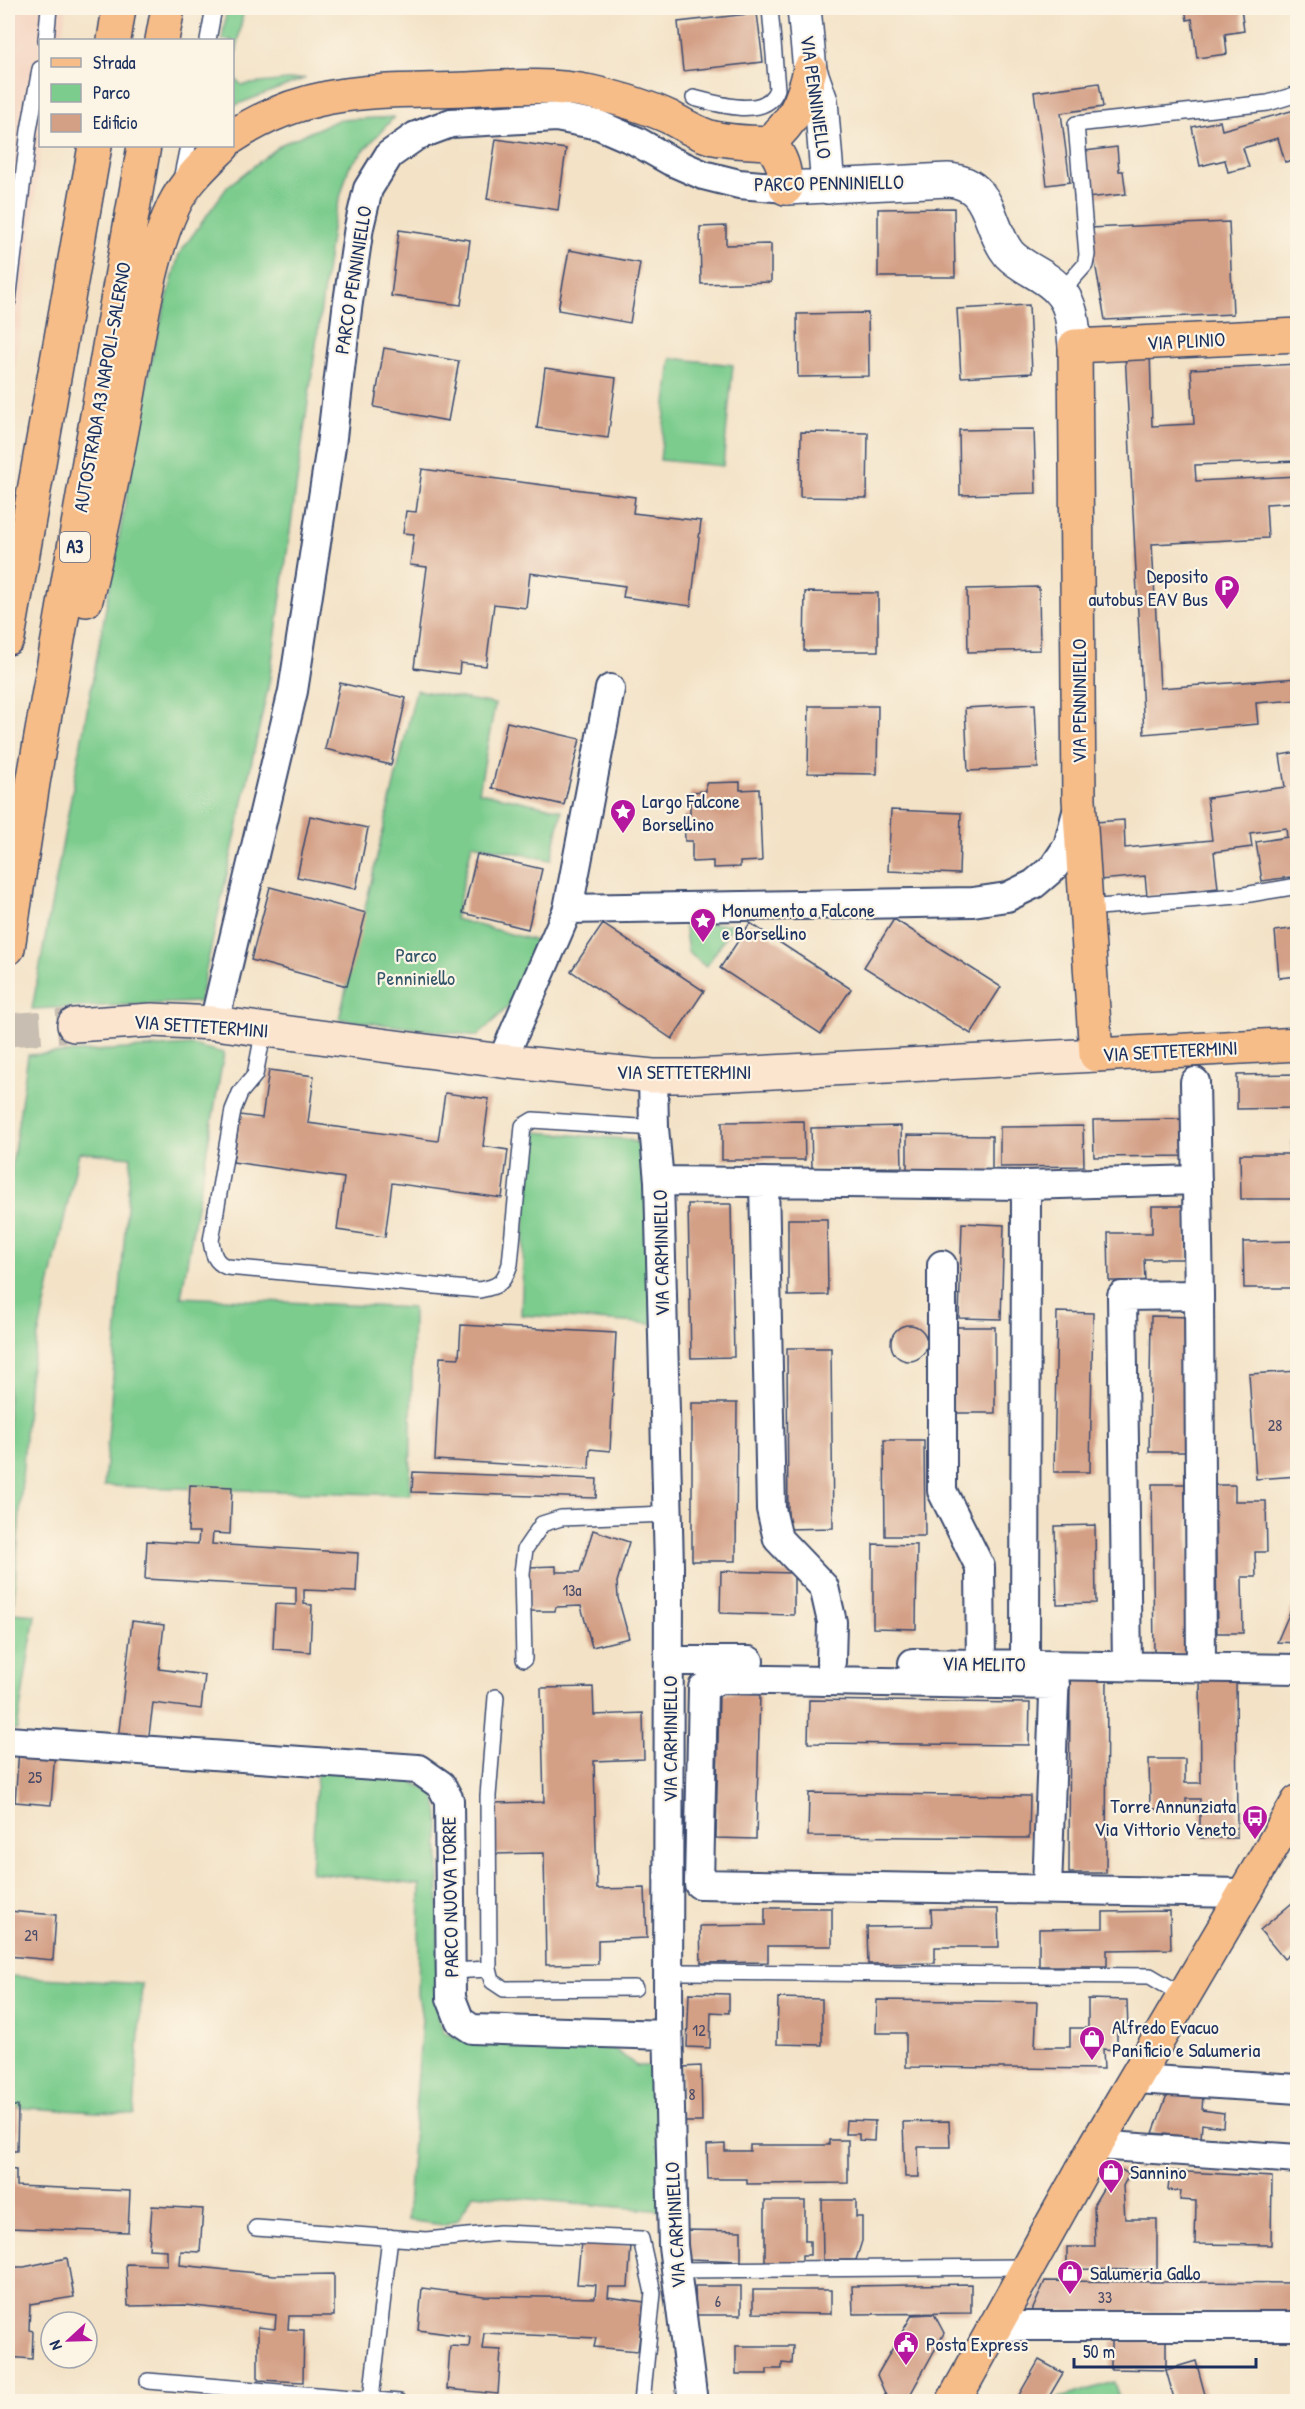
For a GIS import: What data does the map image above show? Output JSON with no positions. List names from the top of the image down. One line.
{"streets":{"main road":["VIA PENNINIELLO","VIA PLINIO","AUTOSTRADA A3 NAPOLI-SALERNO","A3","VIA SETTETERMINI"],"street":["PARCO PENNINIELLO","VIA CARMINIELLO","VIA MELITO","PARCO NUOVA TORRE"]},"crossings":[["VIA PENNINIELLO","PARCO PENNINIELLO"],["VIA PENNINIELLO","VIA PLINIO"],["VIA PENNINIELLO","VIA SETTETERMINI"],["PARCO PENNINIELLO","VIA SETTETERMINI"],["VIA SETTETERMINI","VIA CARMINIELLO"],["VIA CARMINIELLO","VIA MELITO"],["VIA CARMINIELLO","PARCO NUOVA TORRE"]],"parks":["Parco Penniniello"],"places":{"parking":["Deposito autobus EAV Bus"],"place":["Largo Falcone Borsellino","Monumento a Falcone e Borsellino"],"bus stop":["Torre Annunziata Via Vittorio Veneto"],"shop":["Alfredo Evacuo Panificio e Salumeria","Sannino","Salumeria Gallo"],"public building":["Posta Express"]},"house_numbers":["28","13a","25","29","12","8","33","6"],"legend":["Strada","Parco","Edificio"],"scale_bar":"50 m","north":"left"}
